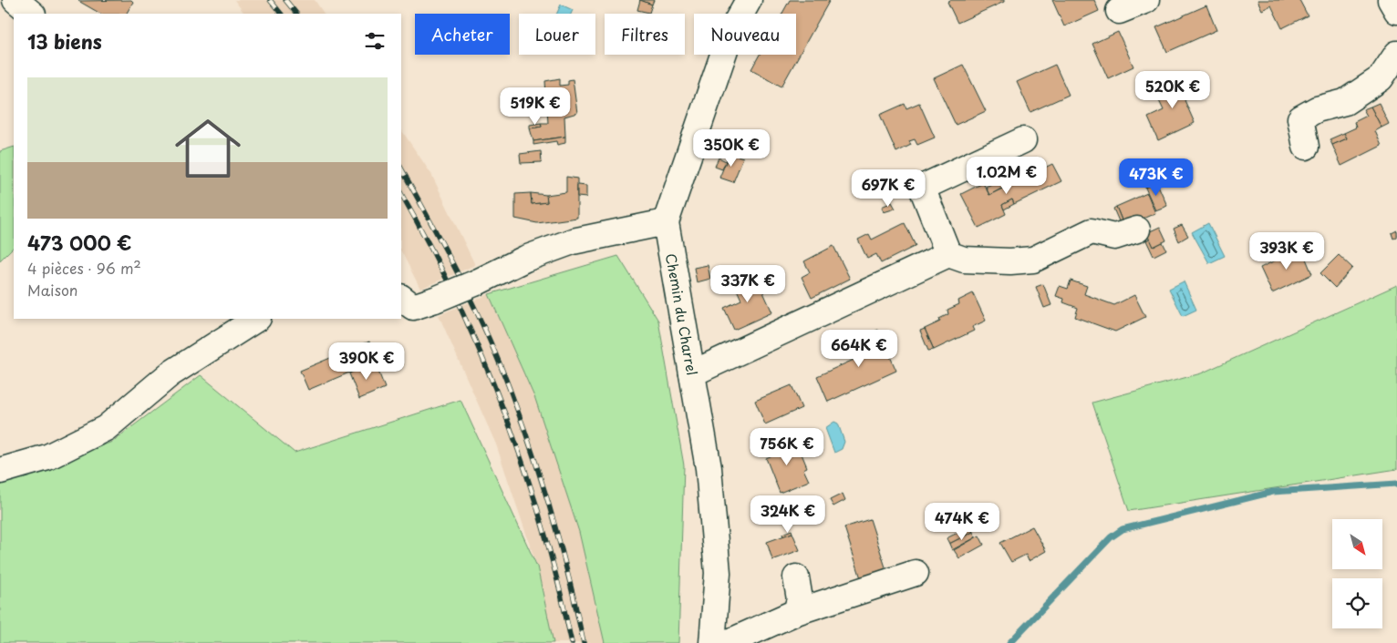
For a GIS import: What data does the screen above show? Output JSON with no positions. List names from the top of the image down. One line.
{"streets":{"street":["Chemin du Charrel"]},"north":"bottom right","page":{"chip":["Acheter","Louer","Filtres","Nouveau"],"heading":"13 biens","list":[{"name":"473 000 €","note":"4 pièces · 96 m² · Maison"}],"price":["520K €","519K €","350K €","1.02M €","473K €","697K €","393K €","337K €","664K €","390K €","756K €","324K €","474K €"]}}
